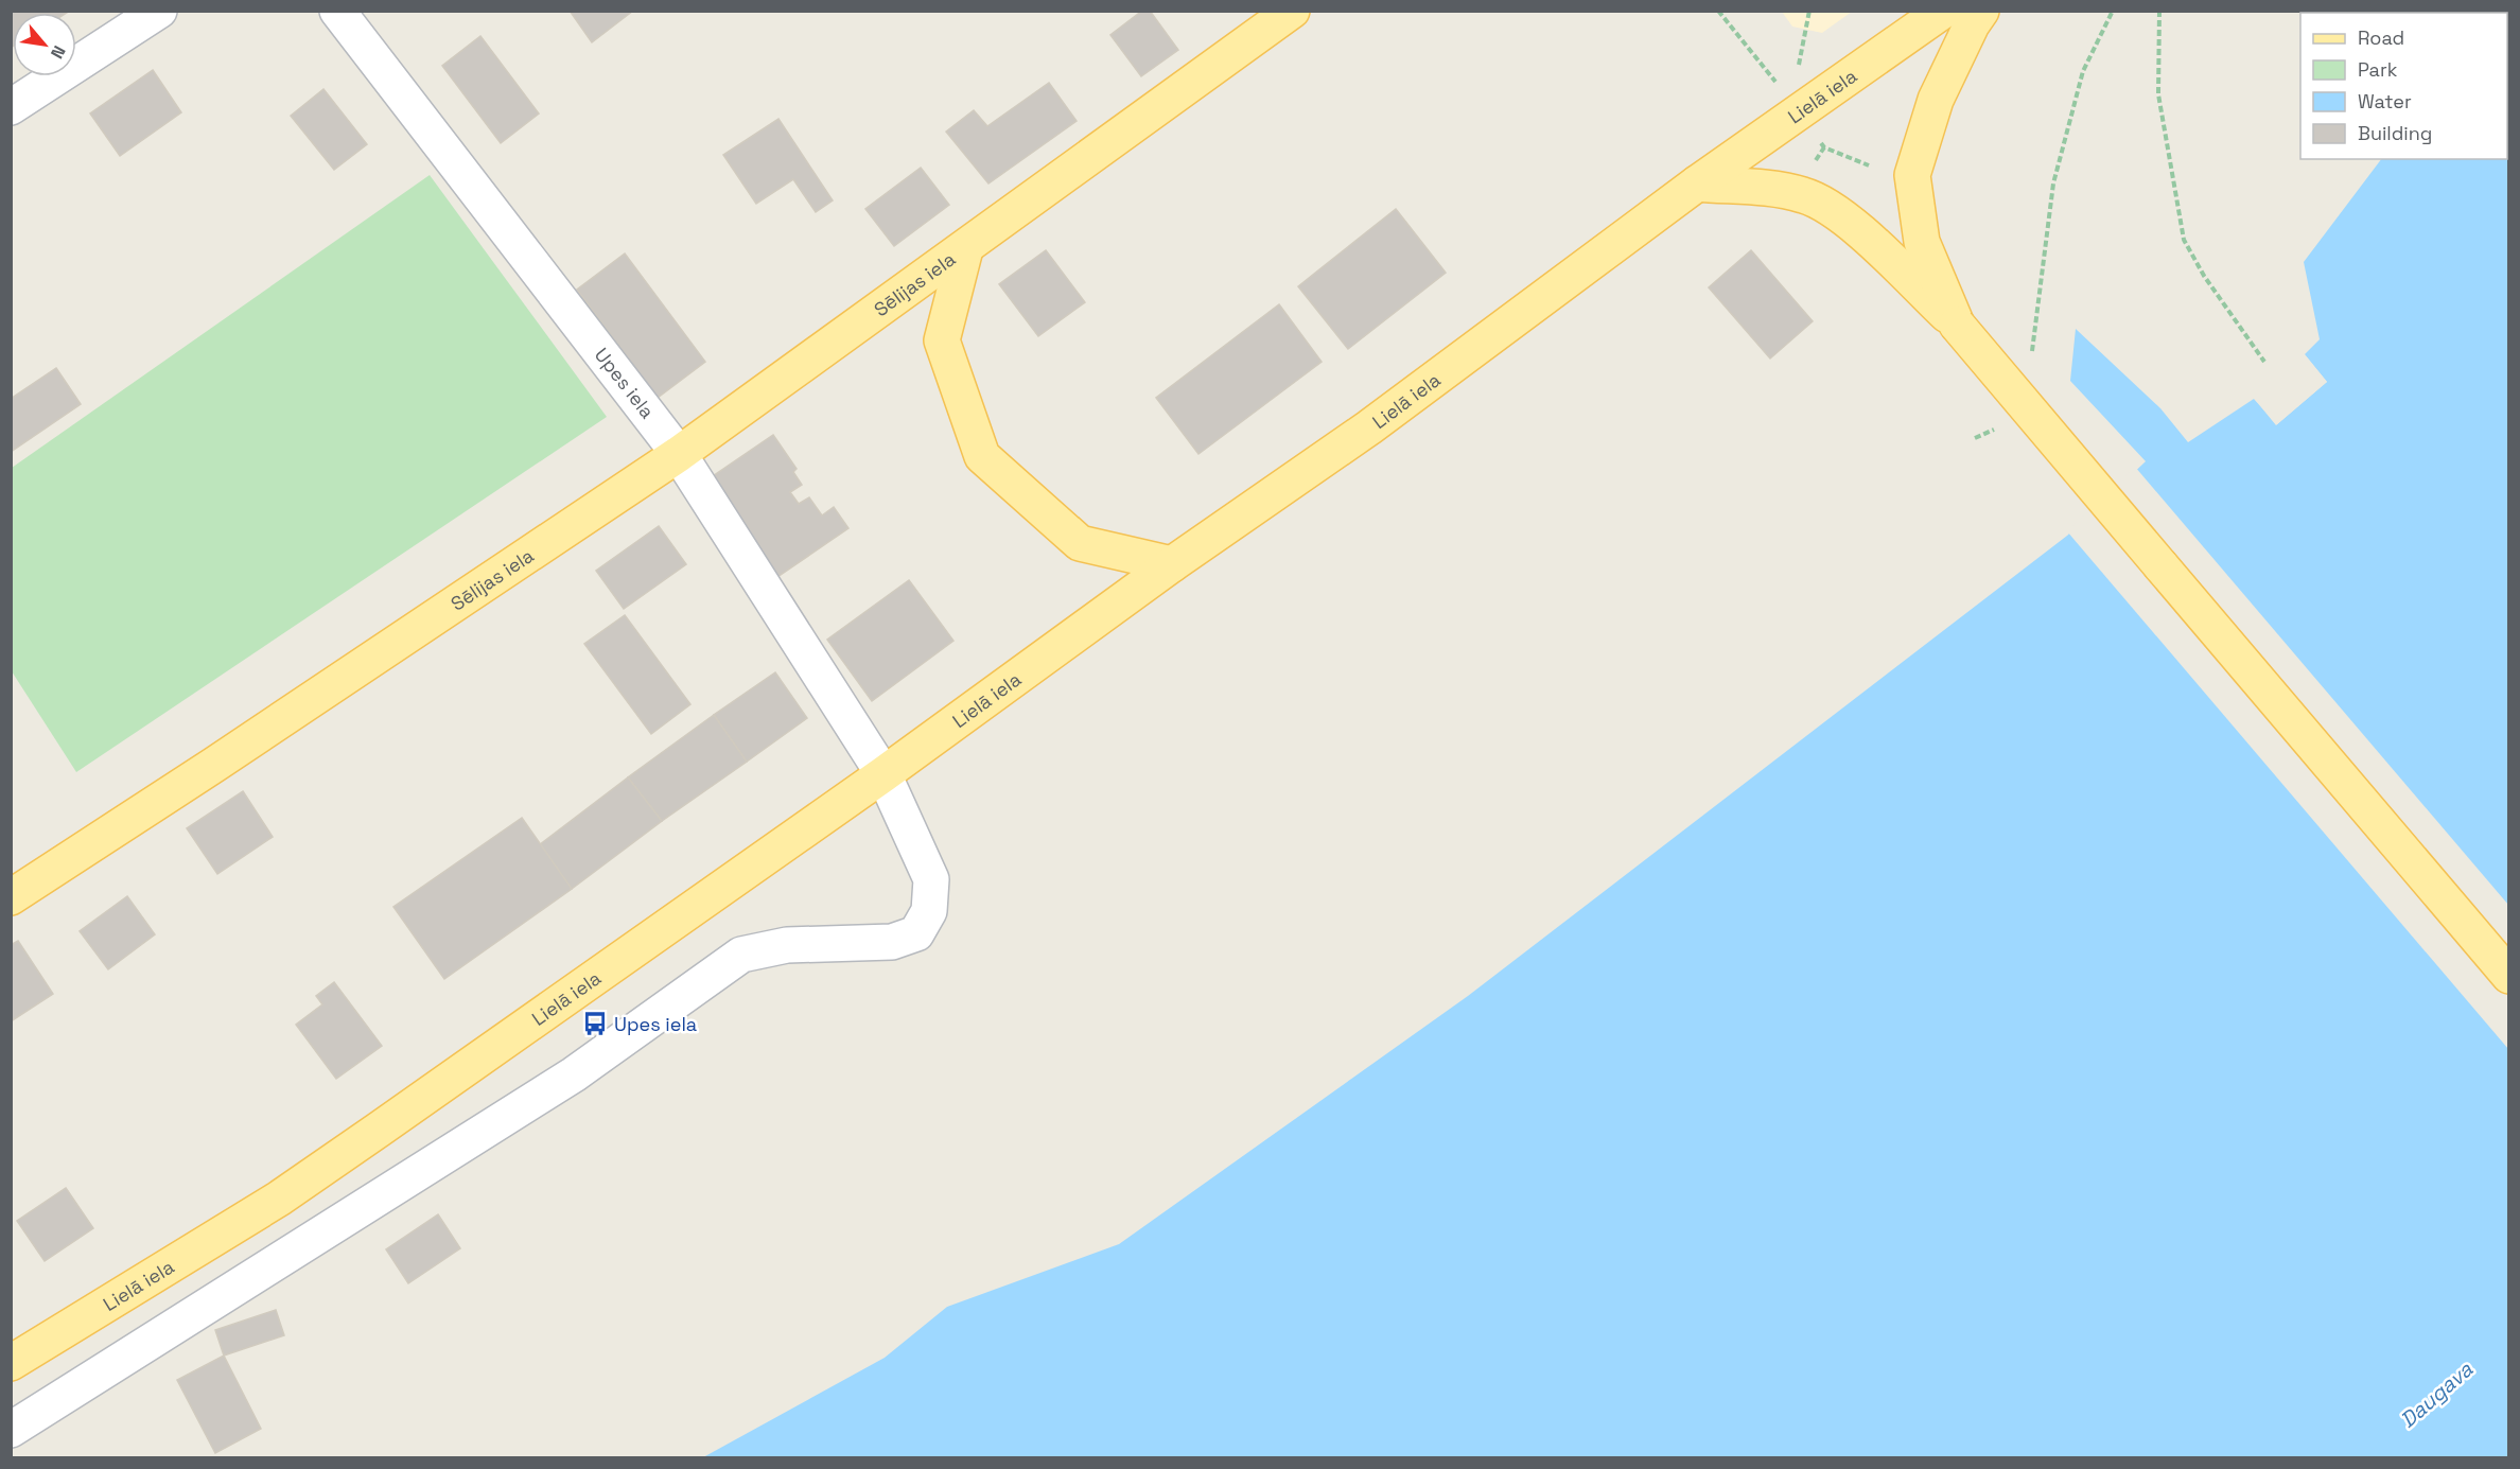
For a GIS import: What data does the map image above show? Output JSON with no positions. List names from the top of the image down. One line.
{"streets":{"main road":["Lielā iela","Sēlijas iela"],"street":["Upes iela"]},"crossings":[["Lielā iela","Sēlijas iela"],["Lielā iela","Upes iela"],["Sēlijas iela","Upes iela"]],"water":["Daugava"],"places":{"bus stop":["Upes iela"]},"legend":["Road","Park","Water","Building"],"north":"bottom right"}
